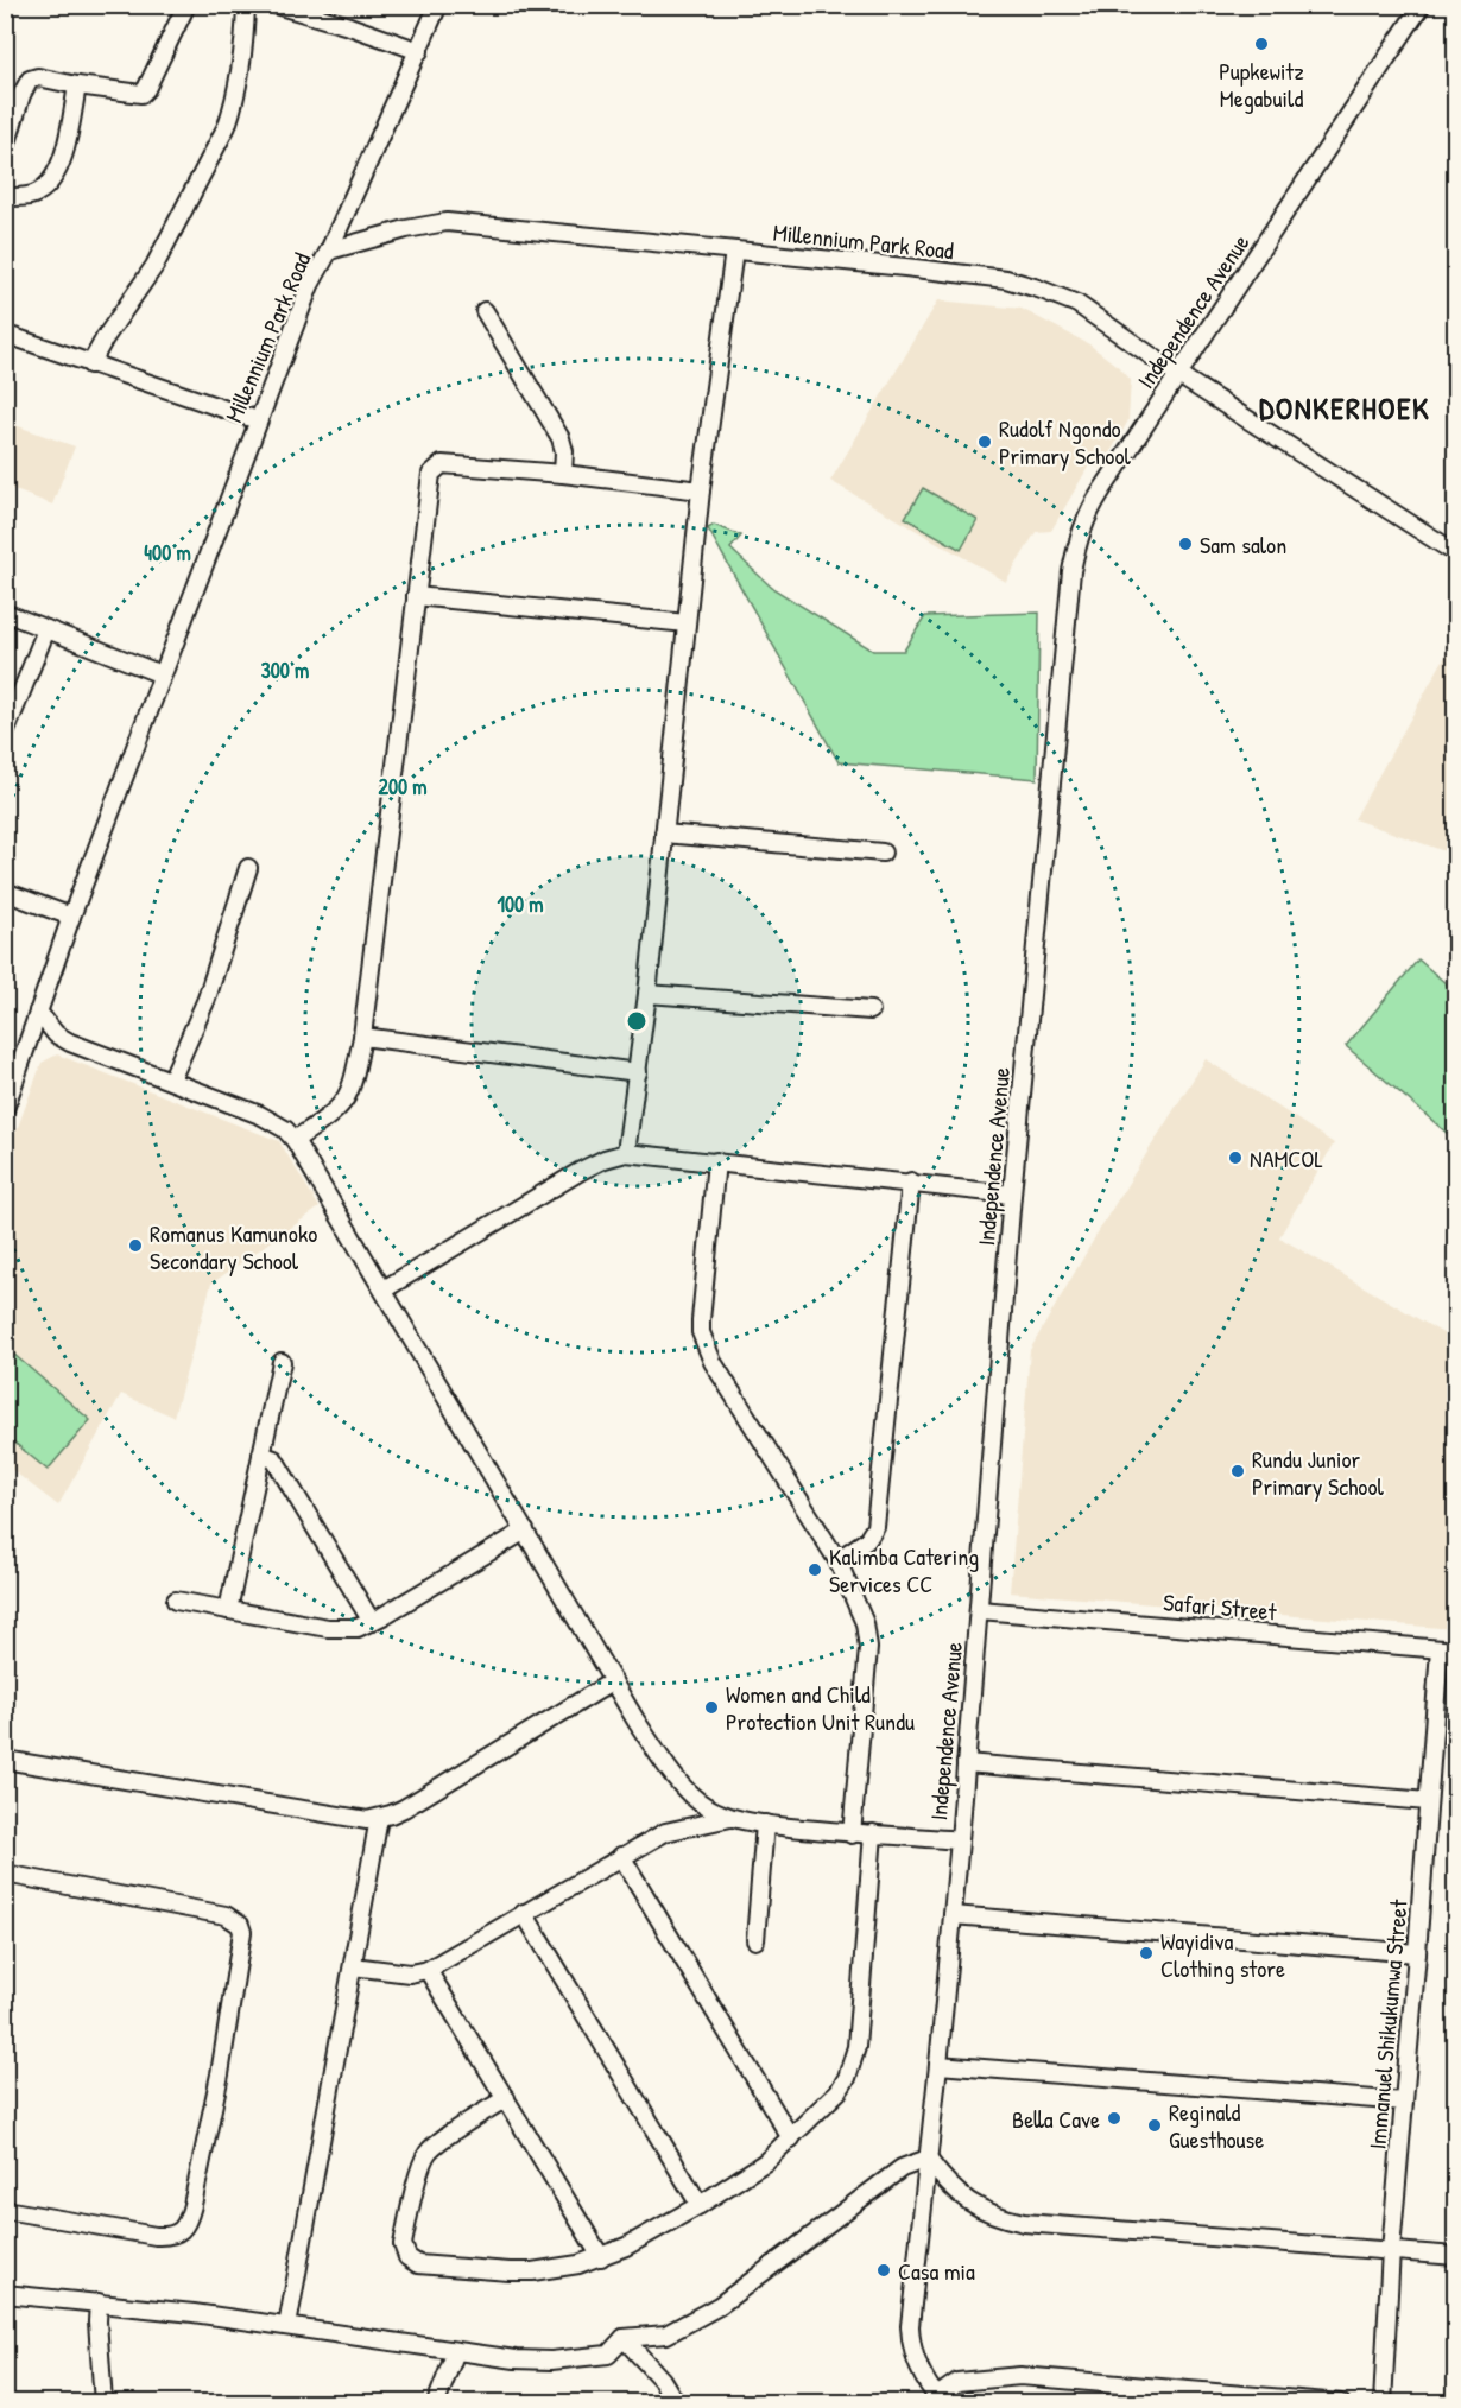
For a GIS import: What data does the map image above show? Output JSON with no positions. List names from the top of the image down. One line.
{"streets":{"street":["Millennium Park Road","Independence Avenue","Safari Street","Immanuel Shikukumwa Street"]},"crossings":[["Millennium Park Road","Independence Avenue"],["Independence Avenue","Safari Street"],["Safari Street","Immanuel Shikukumwa Street"]],"districts":["DONKERHOEK"],"places":["Pupkewitz Megabuild","Rudolf Ngondo Primary School","Sam salon","NAMCOL","Romanus Kamunoko Secondary School","Rundu Junior Primary School","Kalimba Catering Services CC","Women and Child Protection Unit Rundu","Wayidiva Clothing store","Bella Cave","Reginald Guesthouse","Casa mia"],"rings":["400 m","300 m","200 m","100 m"]}
